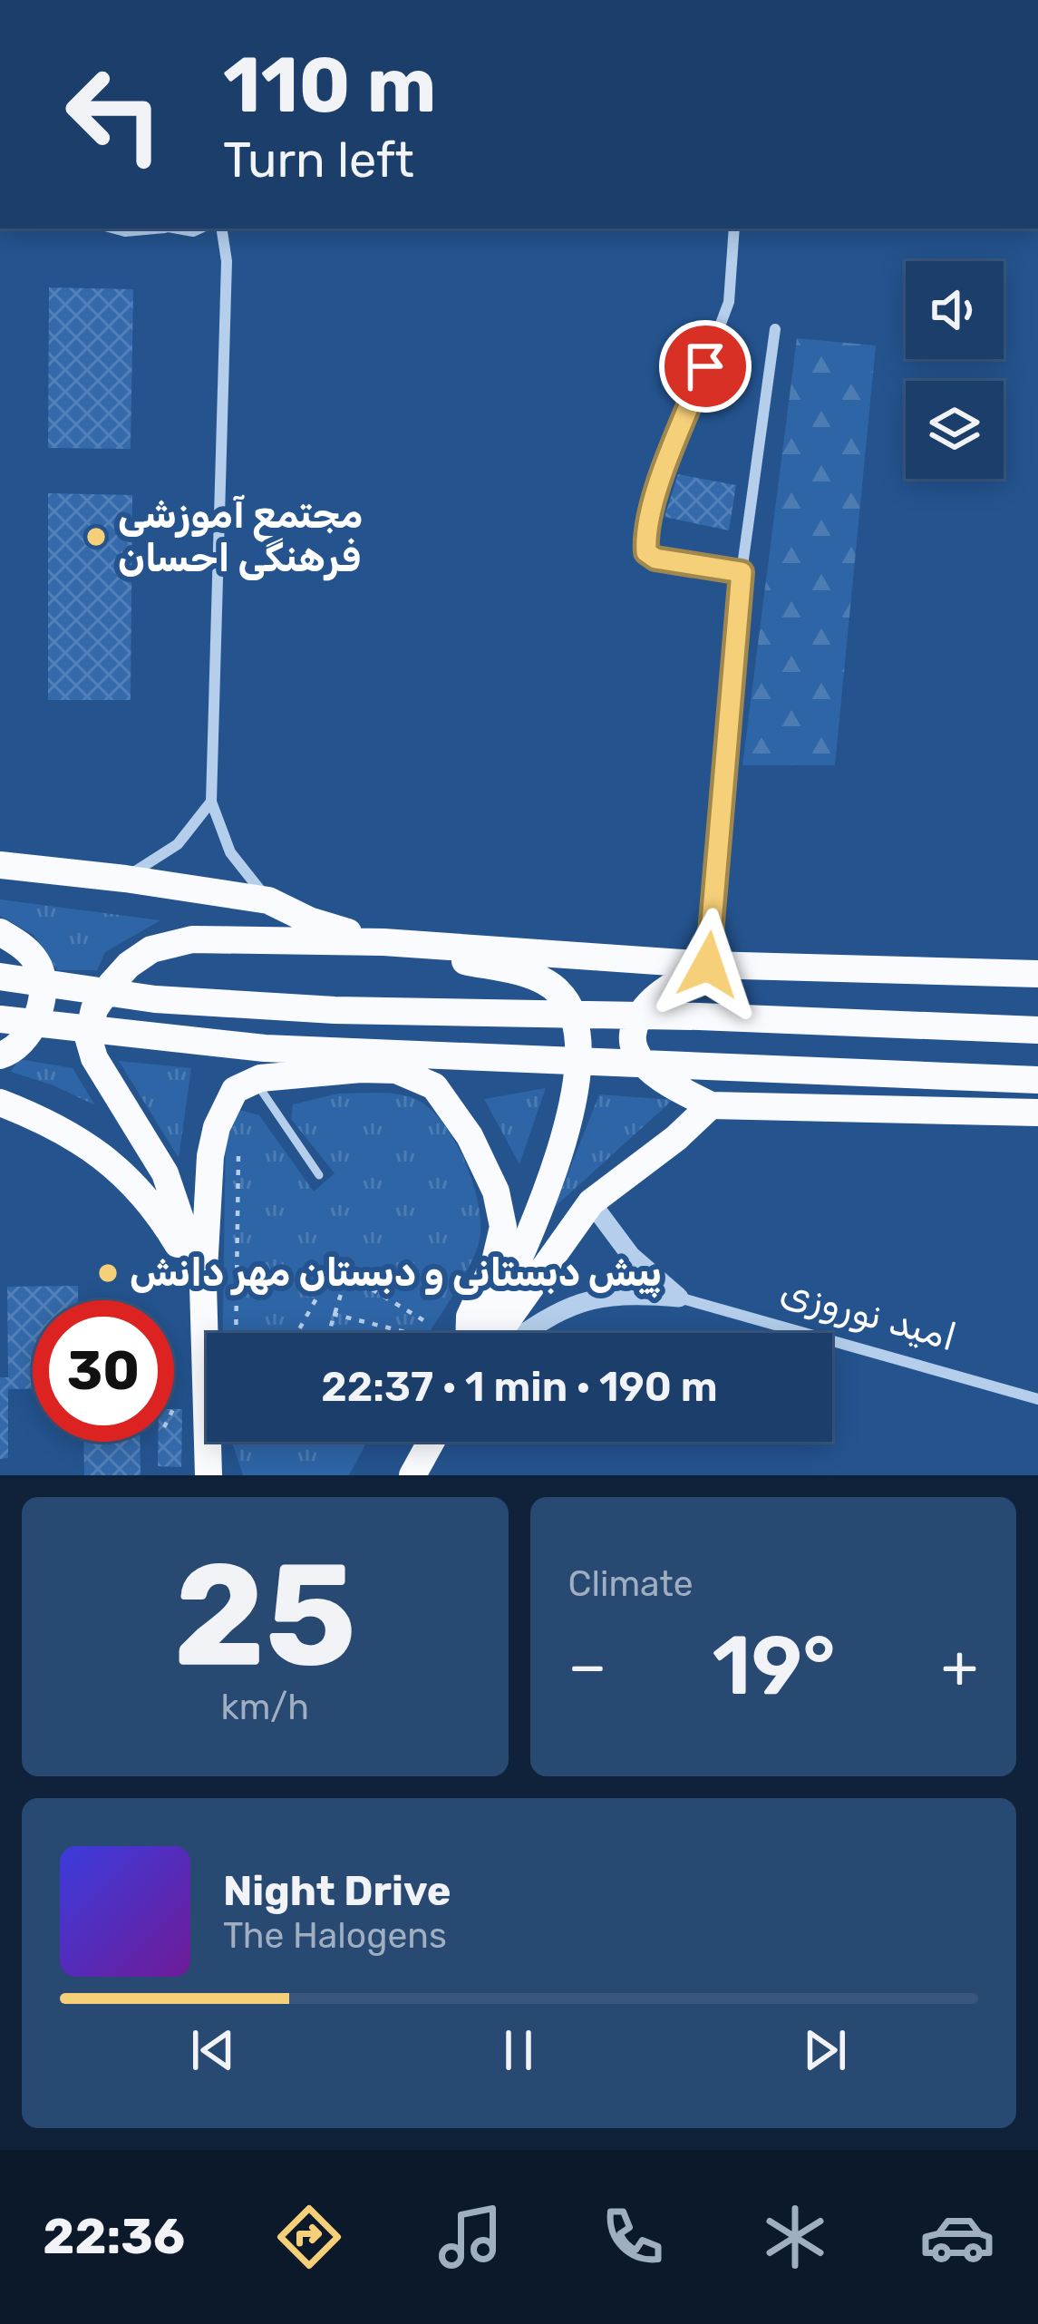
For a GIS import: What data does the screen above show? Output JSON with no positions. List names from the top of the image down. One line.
{"streets":{"street":["امید نوروزی"]},"places":["مجتمع آموزشی فرهنگی احسان","پیش دبستانی و دبستان مهر دانش"],"page":{"turn":["110 m","Turn left"],"limit":"30","trip":"22:37 · 1 min · 190 m","tile":[["25","km/h"],"Climate"],"heat":["−","19°","+"],"song":["Night Drive","The Halogens"],"tabs":"22:36"}}
